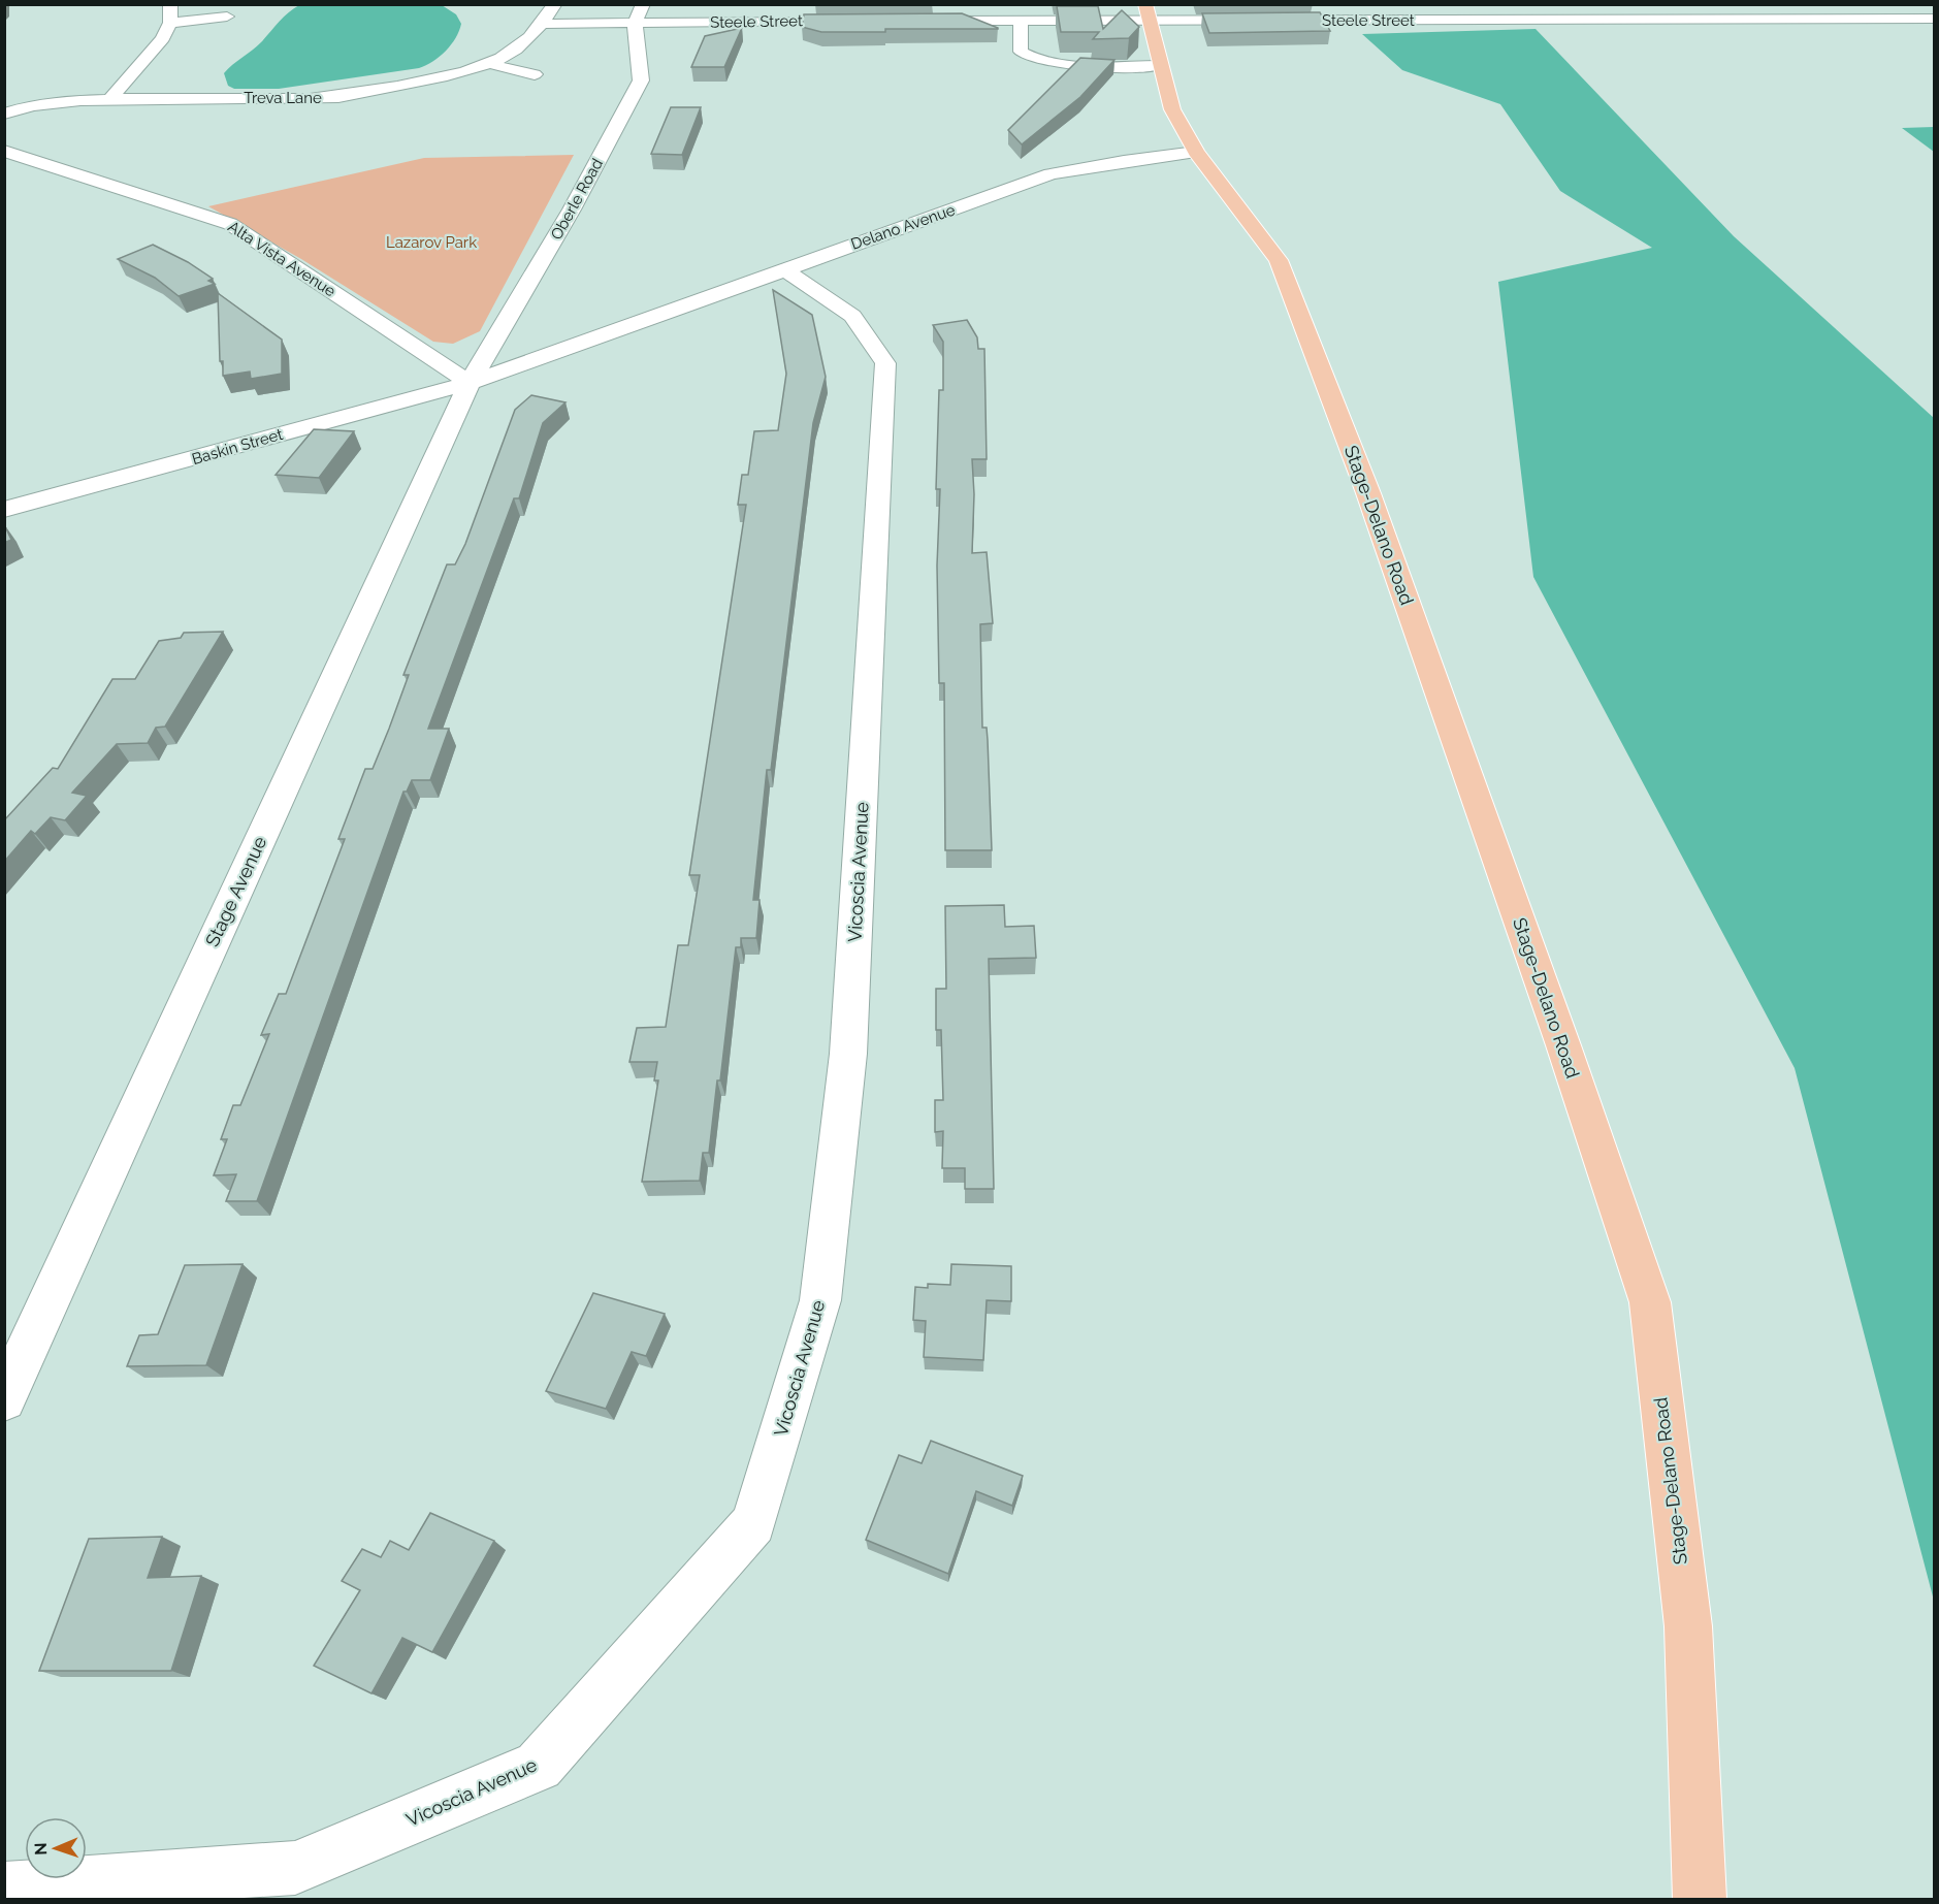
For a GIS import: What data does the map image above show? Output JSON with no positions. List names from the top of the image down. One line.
{"streets":{"main road":["Stage-Delano Road"],"street":["Steele Street","Treva Lane","Oberle Road","Delano Avenue","Alta Vista Avenue","Baskin Street","Vicoscia Avenue","Stage Avenue"]},"crossings":[["Steele Street","Treva Lane"],["Steele Street","Oberle Road"],["Oberle Road","Delano Avenue"],["Oberle Road","Alta Vista Avenue"],["Oberle Road","Baskin Street"],["Oberle Road","Stage Avenue"],["Delano Avenue","Alta Vista Avenue"],["Delano Avenue","Baskin Street"],["Delano Avenue","Stage-Delano Road"],["Delano Avenue","Vicoscia Avenue"],["Delano Avenue","Stage Avenue"],["Alta Vista Avenue","Baskin Street"],["Alta Vista Avenue","Stage Avenue"],["Baskin Street","Stage Avenue"]],"parks":["Lazarov Park"],"north":"left"}
